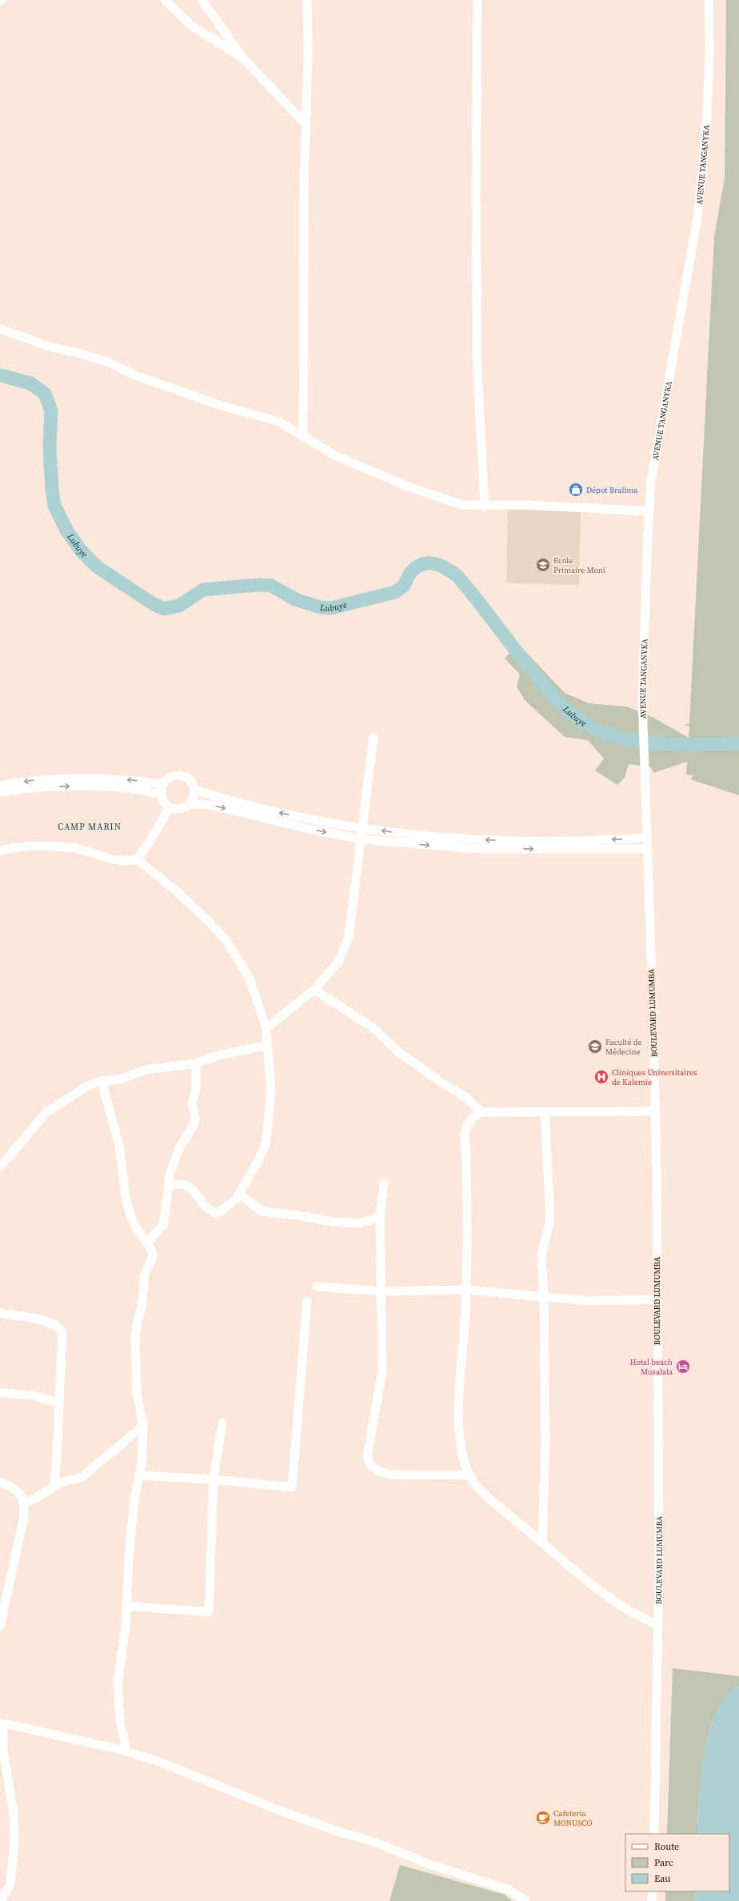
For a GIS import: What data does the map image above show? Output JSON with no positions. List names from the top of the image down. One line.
{"streets":{"street":["AVENUE TANGANYKA","BOULEVARD LUMUMBA"]},"crossings":[["AVENUE TANGANYKA","BOULEVARD LUMUMBA"]],"districts":["CAMP MARIN"],"water":["Lubuye"],"places":{"shop":["Dépot Bralima"],"school or university":["Ecole Primaire Moni","Faculté de Médecine"],"hospital":["Cliniques Universitaires de Kalemie"],"hotel":["Hotel beach Musalala"],"cafe":["Cafeteria MONUSCO"]},"legend":["Route","Parc","Eau"]}
